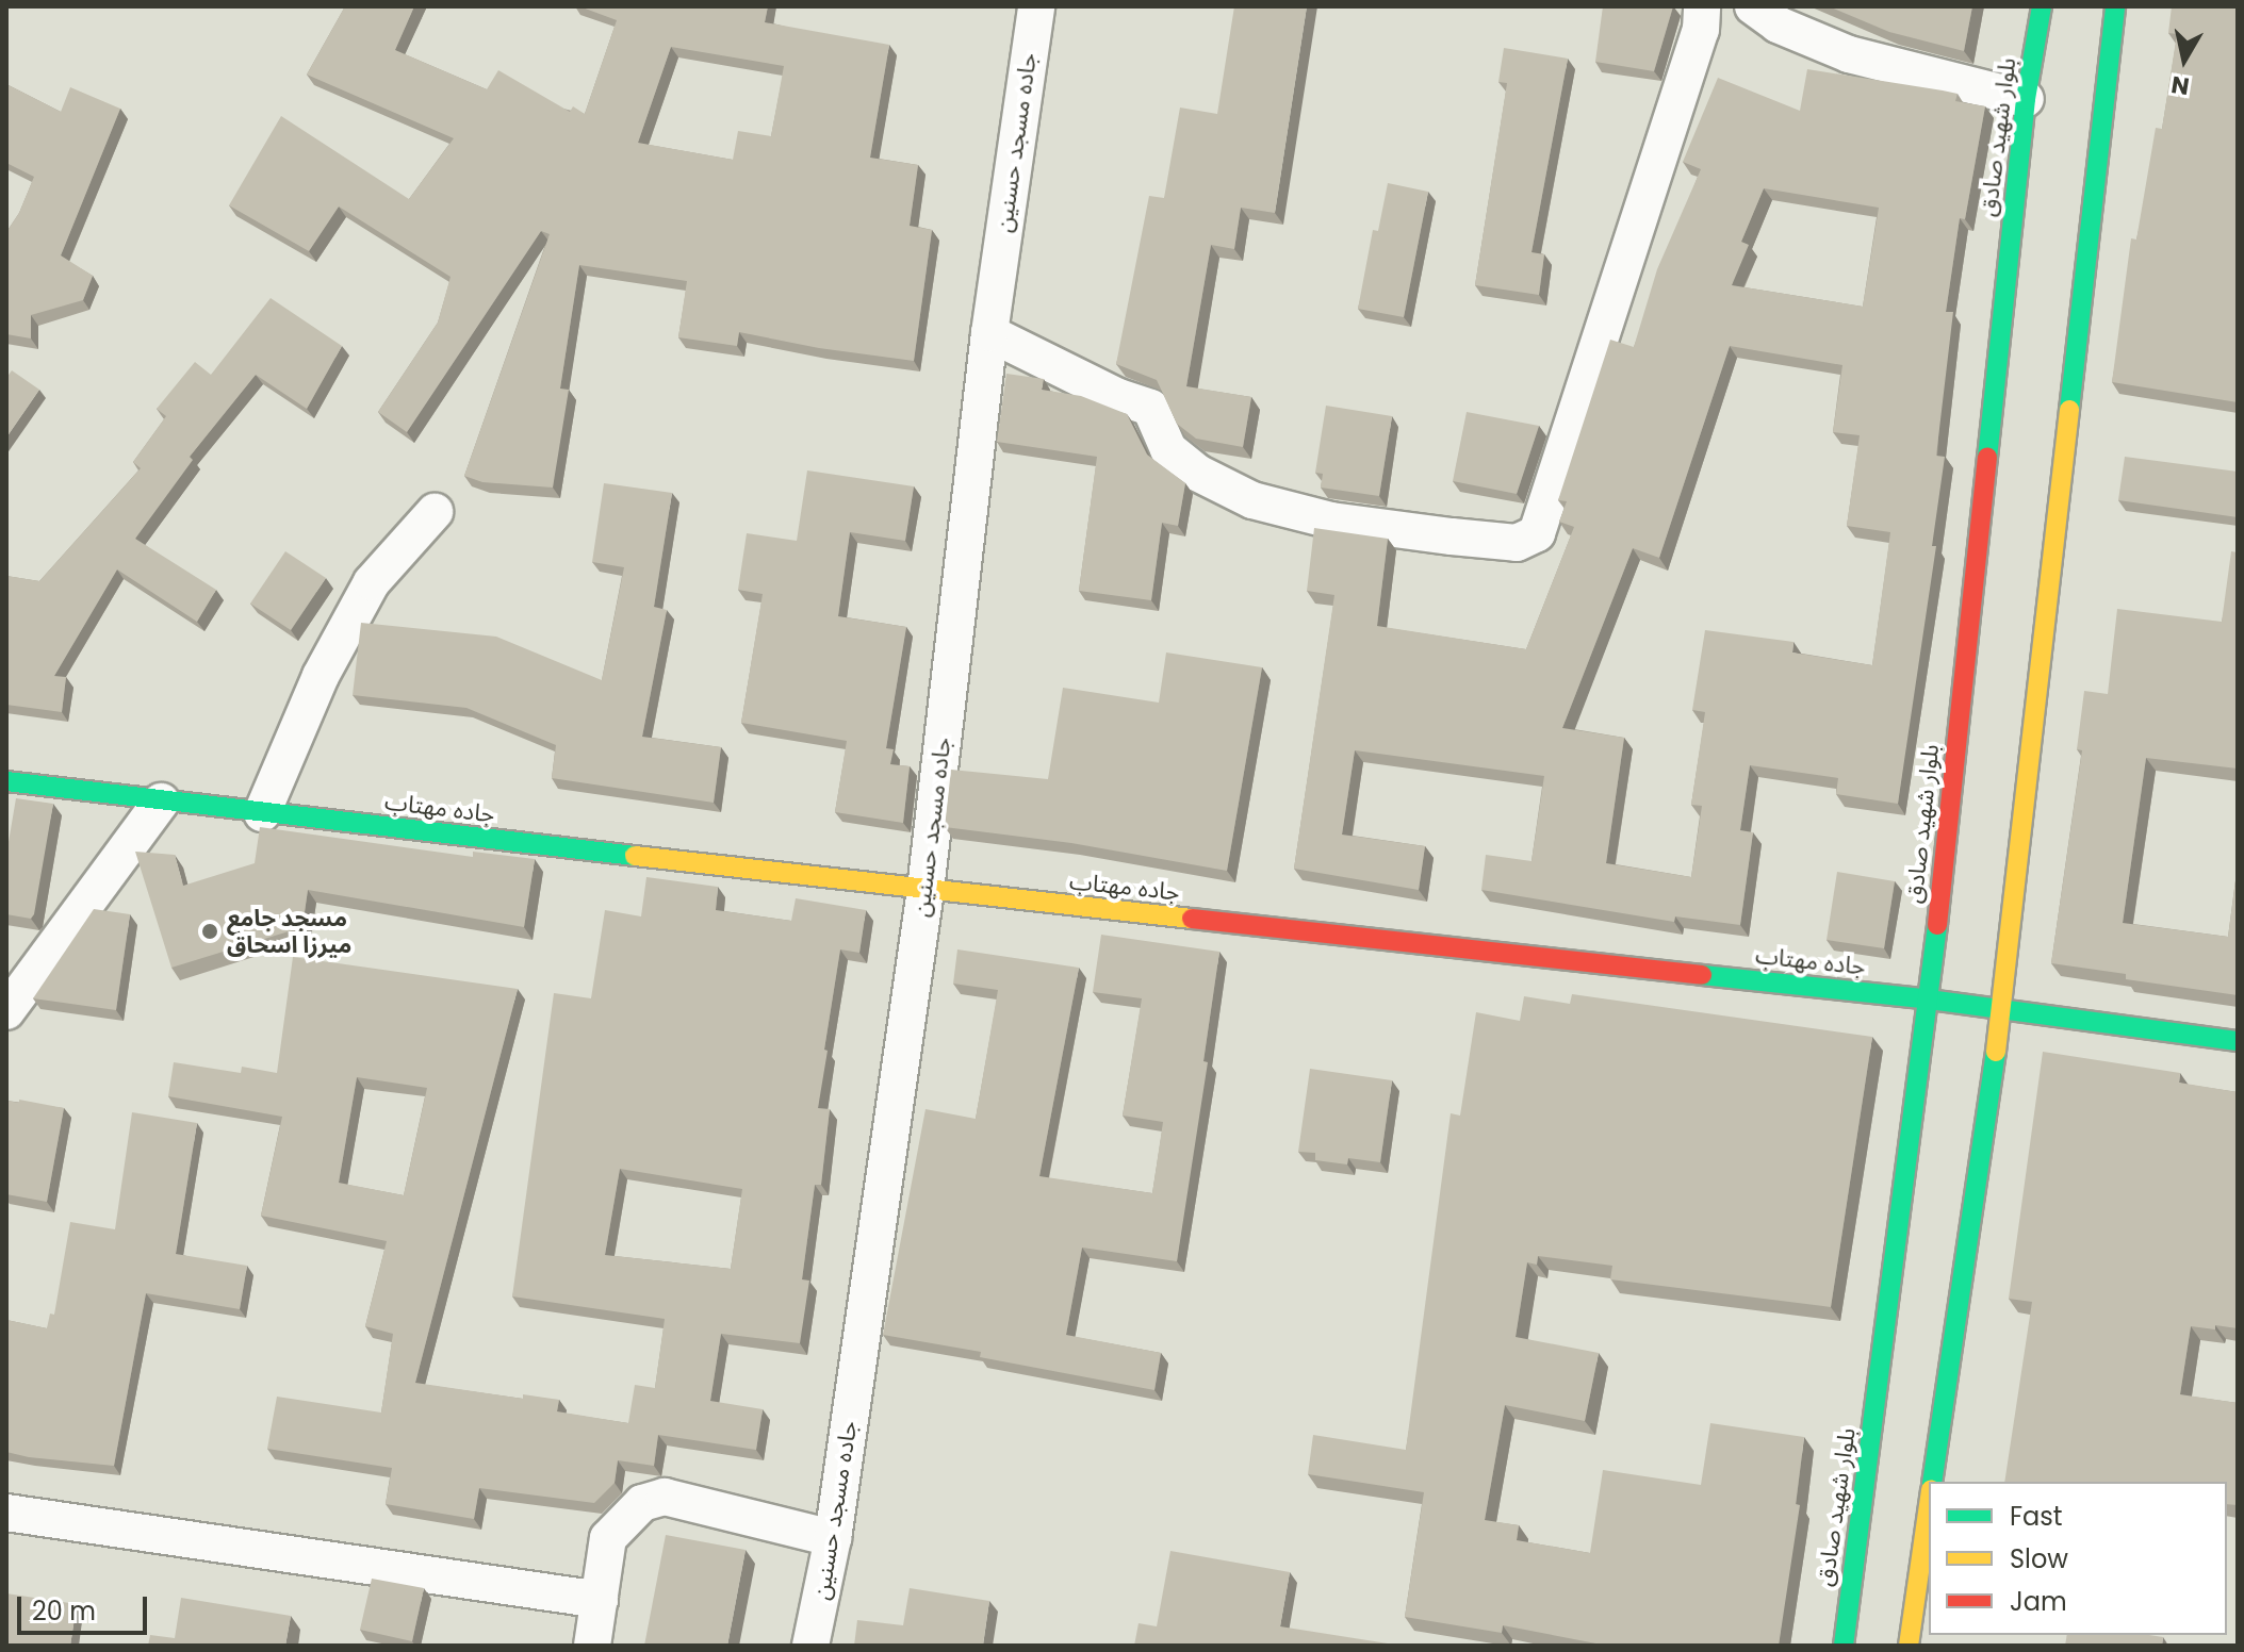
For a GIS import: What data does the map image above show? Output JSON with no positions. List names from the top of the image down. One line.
{"streets":{"main road":["بلوار شهید صادق","جاده مهتاب"],"street":["جاده مسجد حسنین"]},"crossings":[["بلوار شهید صادق","جاده مهتاب"],["جاده مسجد حسنین","جاده مهتاب"]],"places":["مسجد جامع میرزا اسحاق"],"legend":["Fast","Slow","Jam"],"scale_bar":"20 m","north":"bottom"}
